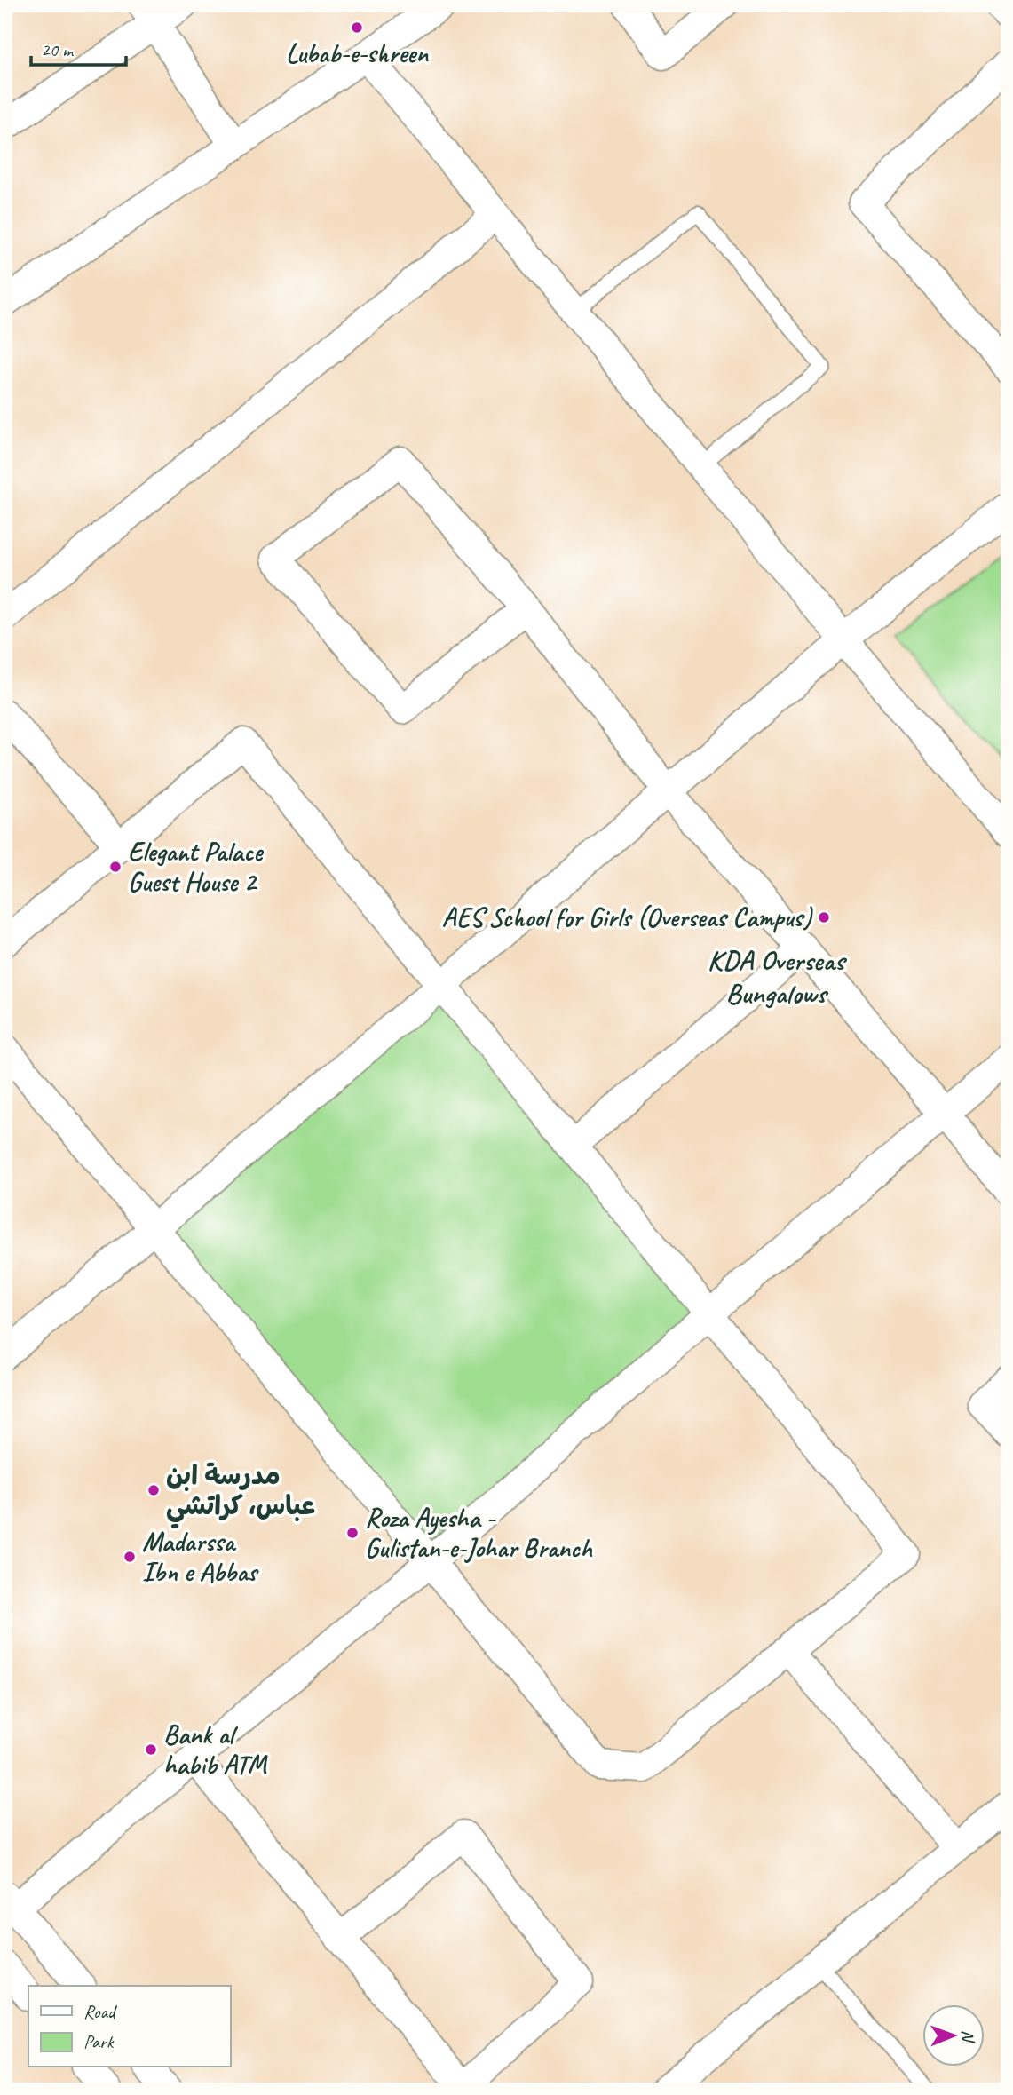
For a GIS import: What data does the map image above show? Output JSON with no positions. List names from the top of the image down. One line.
{"districts":["KDA Overseas Bungalows"],"places":["Lubab-e-shreen","Elegant Palace Guest House 2","AES School for Girls (Overseas Campus)","مدرسة ابن عباس، كراتشي","Roza Ayesha - Gulistan-e-Johar Branch","Madarssa Ibn e Abbas","Bank al habib ATM"],"legend":["Road","Park"],"scale_bar":"20 m","north":"right"}
